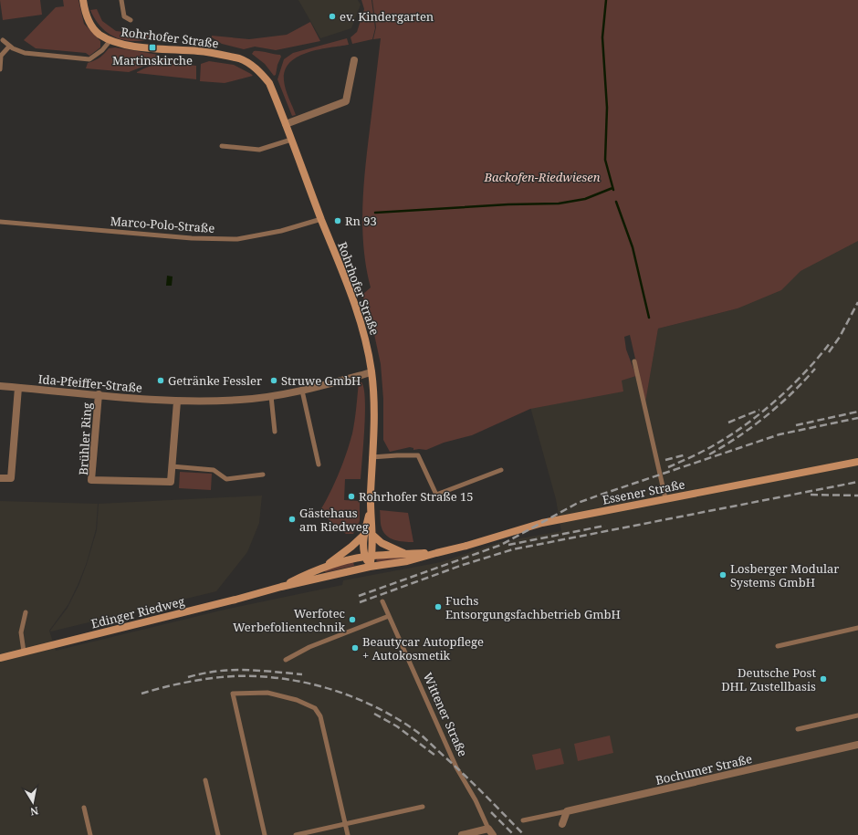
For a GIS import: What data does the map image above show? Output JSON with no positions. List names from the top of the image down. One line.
{"streets":{"main road":["Rohrhofer Straße","Essener Straße","Edinger Riedweg"],"street":["Ida-Pfeiffer-Straße","Brühler Ring","Bochumer Straße"],"lane":["Marco-Polo-Straße","Wittener Straße"]},"crossings":[["Rohrhofer Straße","Marco-Polo-Straße"],["Rohrhofer Straße","Ida-Pfeiffer-Straße"],["Rohrhofer Straße","Essener Straße"],["Rohrhofer Straße","Edinger Riedweg"],["Ida-Pfeiffer-Straße","Brühler Ring"],["Essener Straße","Edinger Riedweg"]],"parks":["Backofen-Riedwiesen"],"places":{"other":["ev. Kindergarten","Rn 93","Getränke Fessler","Struwe GmbH","Rohrhofer Straße 15","Gästehaus am Riedweg","Losberger Modular Systems GmbH","Fuchs Entsorgungsfachbetrieb GmbH","Werfotec Werbefolientechnik","Beautycar Autopflege + Autokosmetik","Deutsche Post DHL Zustellbasis"],"transit":["Martinskirche"]},"north":"bottom"}
